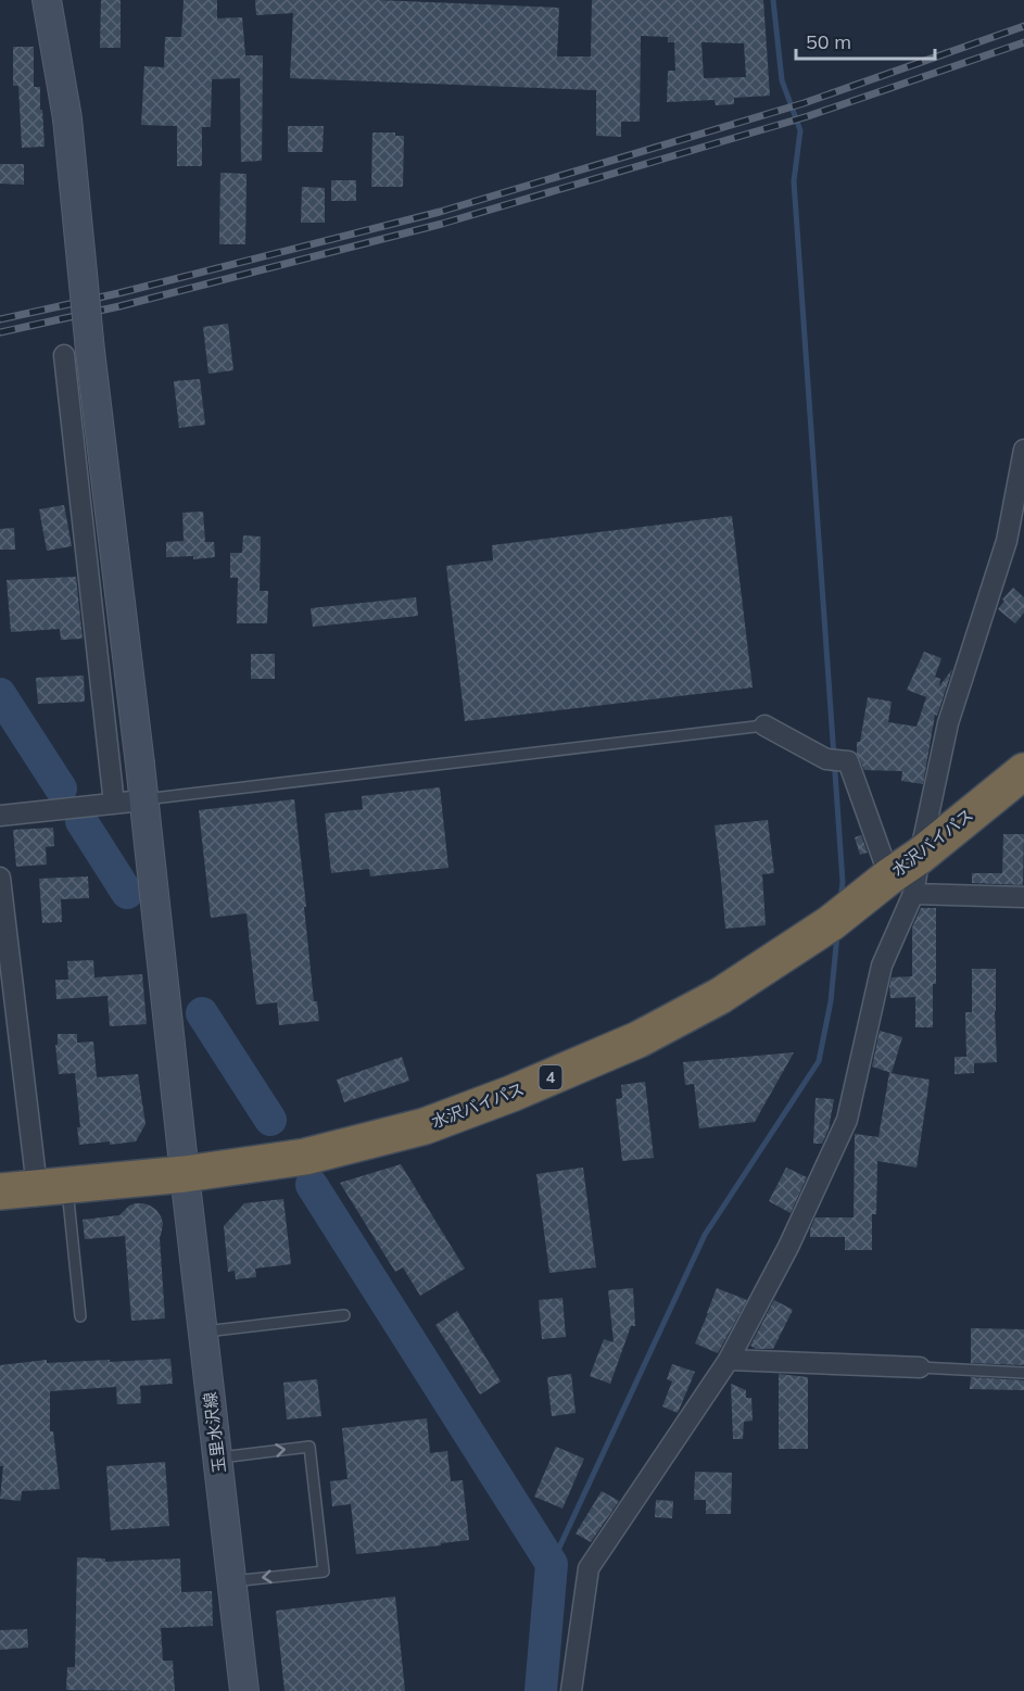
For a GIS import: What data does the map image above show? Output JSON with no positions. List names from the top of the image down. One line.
{"streets":{"highway":["水沢バイパス","4"],"street":["玉里水沢線"]},"crossings":[["水沢バイパス","玉里水沢線"]],"scale_bar":"50 m"}
